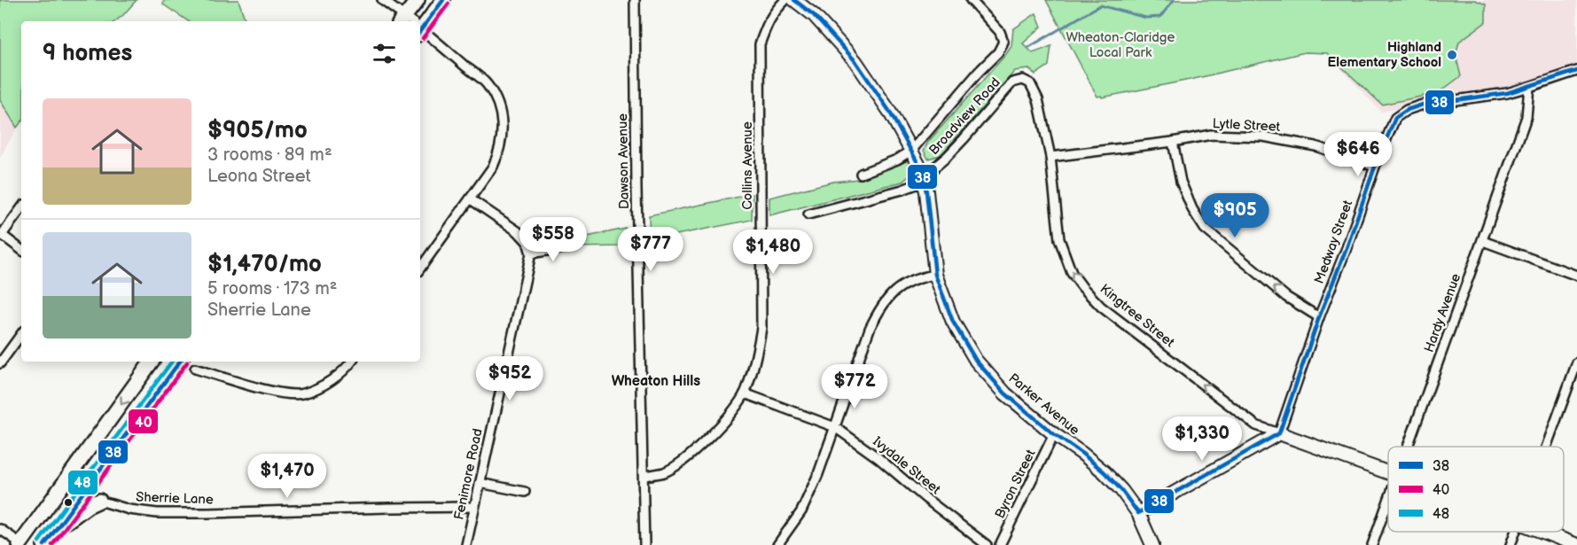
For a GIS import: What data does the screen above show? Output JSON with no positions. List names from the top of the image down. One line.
{"streets":{"street":["Broadview Road","Lytle Street","Dawson Avenue","Collins Avenue","Medway Street","Hardy Avenue","Kingtree Street","Parker Avenue","Ivydale Street","Fenimore Road","Byron Street","Sherrie Lane"]},"crossings":[["Broadview Road","Kingtree Street"],["Broadview Road","Parker Avenue"],["Lytle Street","Medway Street"],["Lytle Street","Kingtree Street"],["Dawson Avenue","Collins Avenue"],["Collins Avenue","Ivydale Street"],["Medway Street","Hardy Avenue"],["Medway Street","Kingtree Street"],["Parker Avenue","Byron Street"],["Fenimore Road","Sherrie Lane"]],"one_way":["Kingtree Street"],"districts":["Wheaton Hills"],"parks":["Wheaton-Claridge Local Park"],"places":["Highland Elementary School"],"lines":["transit line 38","transit line 40","transit line 48"],"legend":["38","40","48"],"page":{"heading":"9 homes","list":[{"name":"$905/mo","note":"3 rooms · 89 m² · Leona Street"},{"name":"$1,470/mo","note":"5 rooms · 173 m² · Sherrie Lane"}],"price":["$646","$905","$558","$777","$1,480","$952","$772","$1,330","$1,470"]}}
